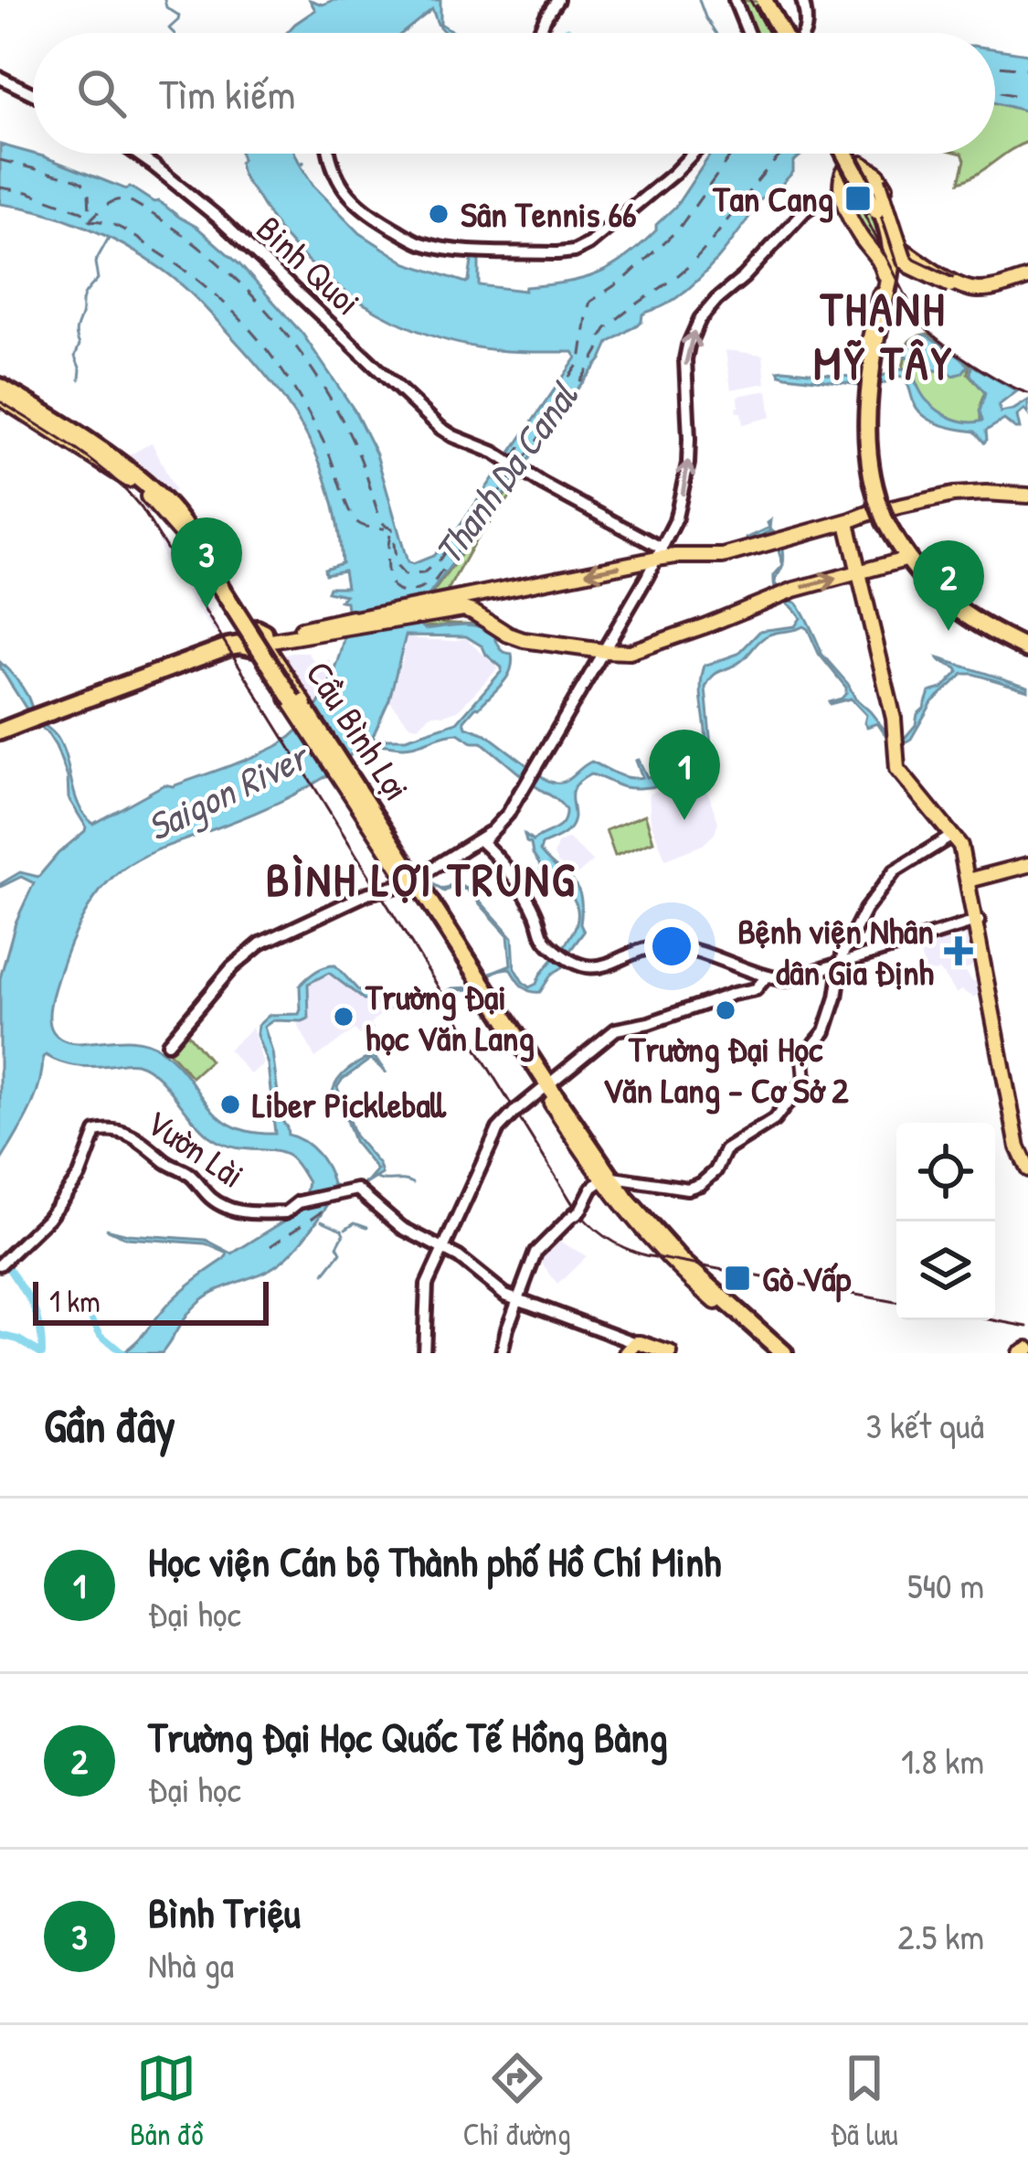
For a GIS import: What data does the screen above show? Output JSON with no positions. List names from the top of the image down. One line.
{"streets":{"highway":["Cầu Bình Lợi"],"main road":["Binh Quoi","Vườn Lài"]},"districts":["THẠNH MỸ TÂY","BÌNH LỢI TRUNG"],"water":["Thanh Da Canal","Saigon River"],"places":{"transit":["Tan Cang","Gò Vấp"],"other":["Sân Tennis 66","Trường Đại Học Văn Lang - Cơ Sở 2","Trường Đại học Văn Lang","Liber Pickleball"],"health":["Bệnh viện Nhân dân Gia Định"]},"scale_bar":"1 km","page":{"search":"Tìm kiếm","pins":["3","2","1"],"scale":"1 km","heading":["Gần đây","3 kết quả"],"list":[{"mark":"1","name":"Học viện Cán bộ Thành phố Hồ Chí Minh","note":"Đại học","value":"540 m"},{"mark":"2","name":"Trường Đại Học Quốc Tế Hồng Bàng","note":"Đại học","value":"1.8 km"},{"mark":"3","name":"Bình Triệu","note":"Nhà ga","value":"2.5 km"}],"nav":["Bản đồ","Chỉ đường","Đã lưu"]}}
